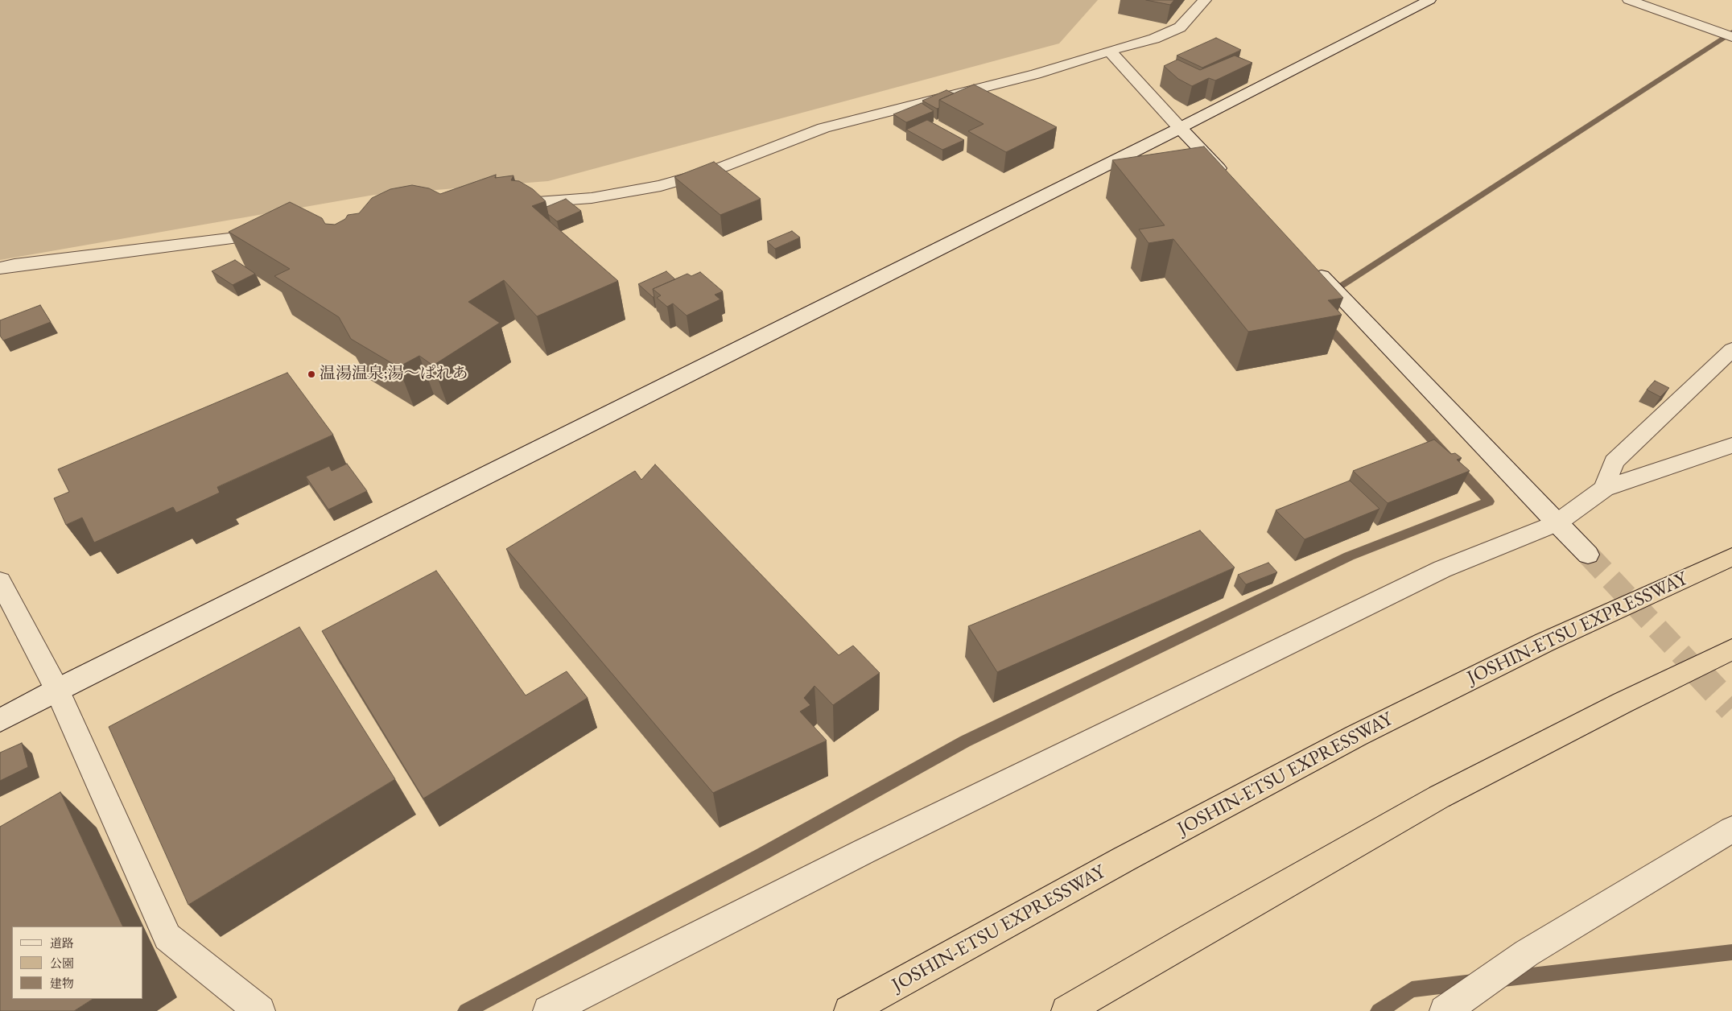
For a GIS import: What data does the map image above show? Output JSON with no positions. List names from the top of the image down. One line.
{"streets":{"highway":["JOSHIN-ETSU EXPRESSWAY"]},"places":["温湯温泉;湯〜ぱれあ"],"legend":["道路","公園","建物"]}
